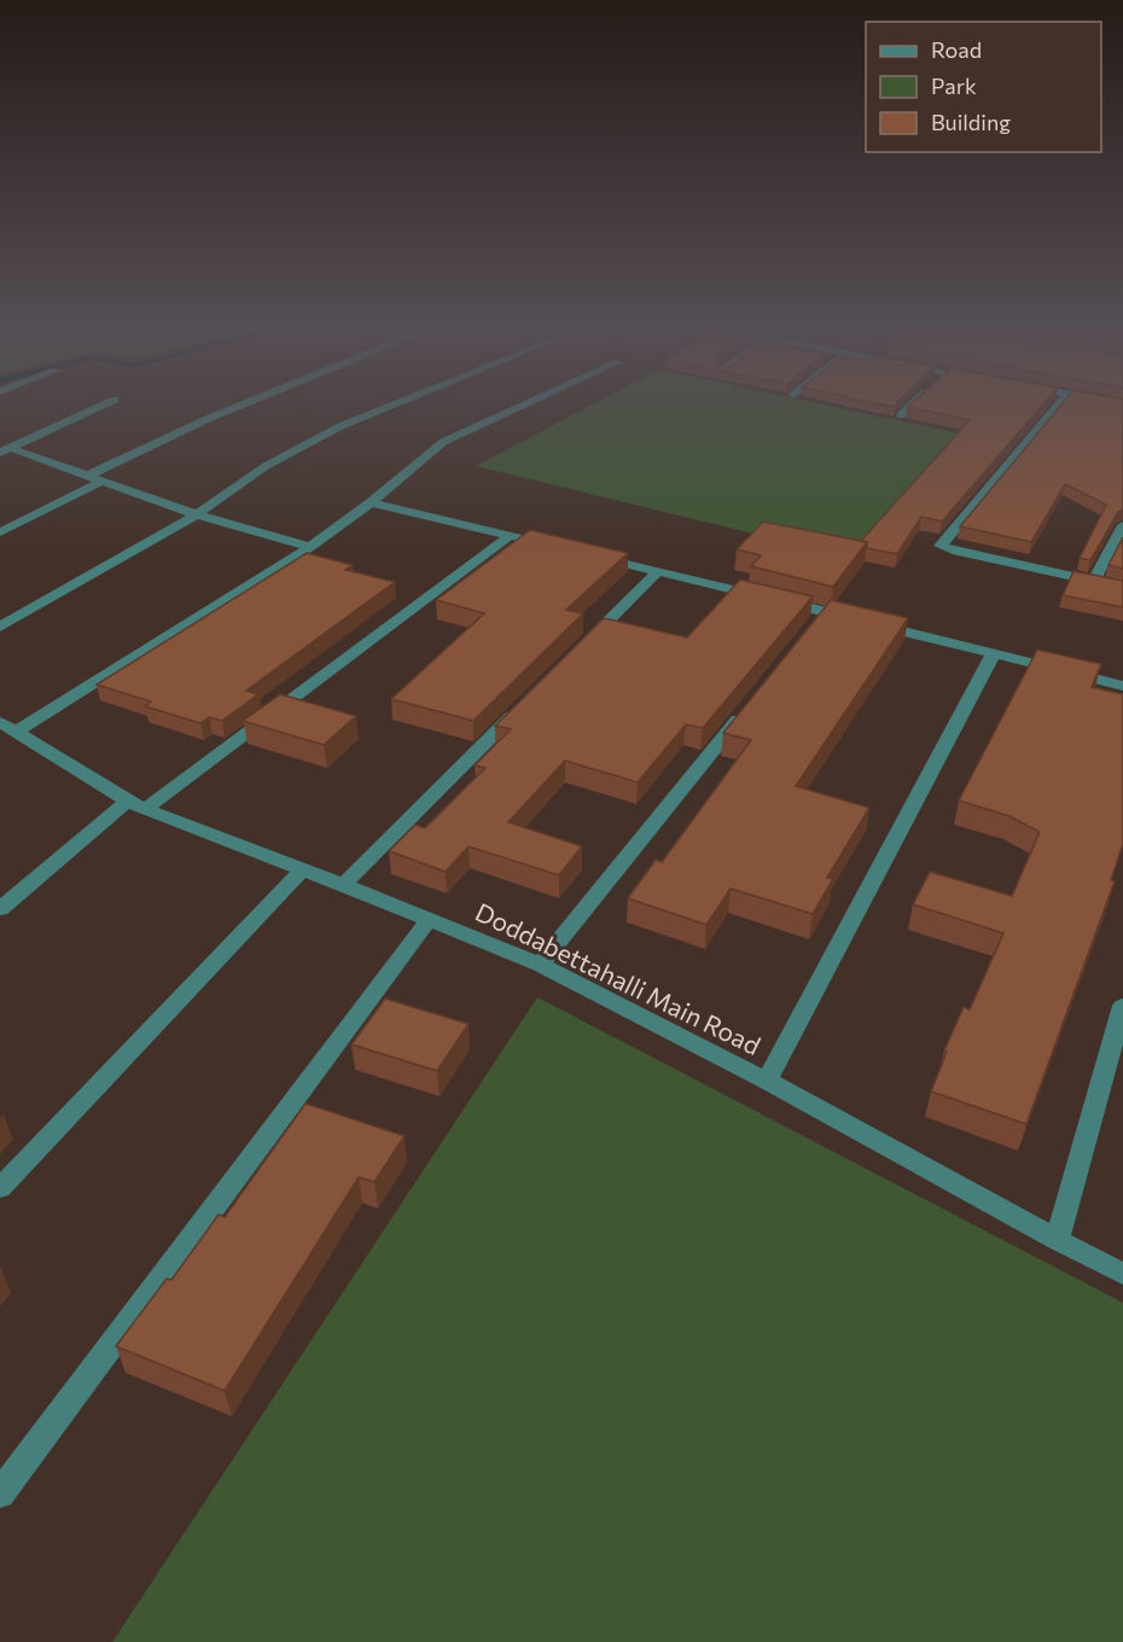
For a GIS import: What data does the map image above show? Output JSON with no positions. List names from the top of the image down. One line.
{"streets":{"street":["Doddabettahalli Main Road"]},"legend":["Road","Park","Building"]}
